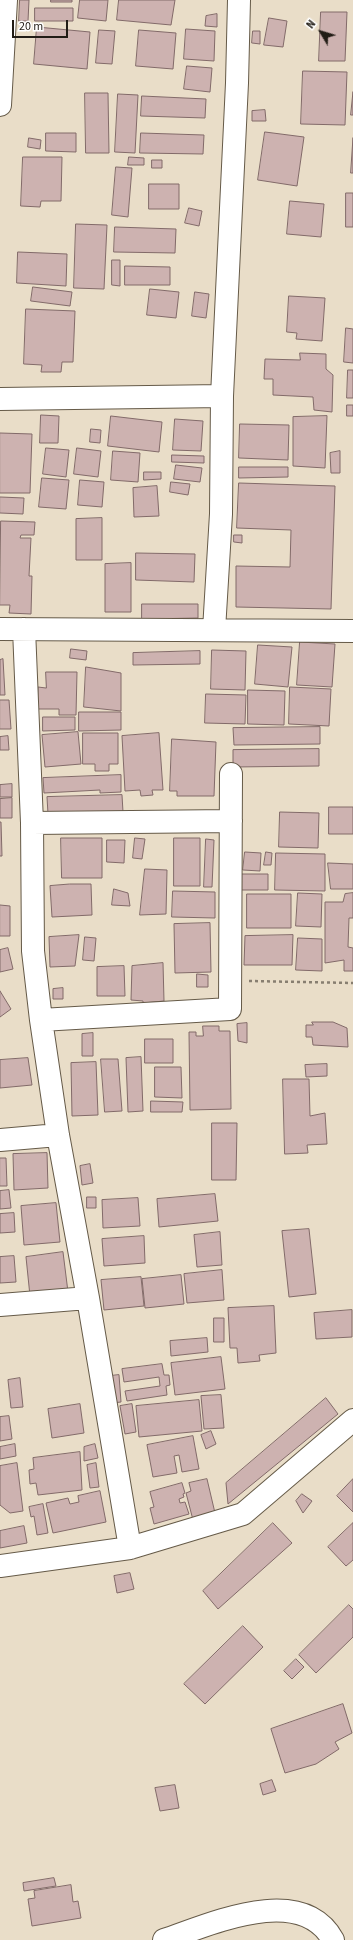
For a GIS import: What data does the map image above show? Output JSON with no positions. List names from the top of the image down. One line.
{"scale_bar":"20 m","north":"top left"}
